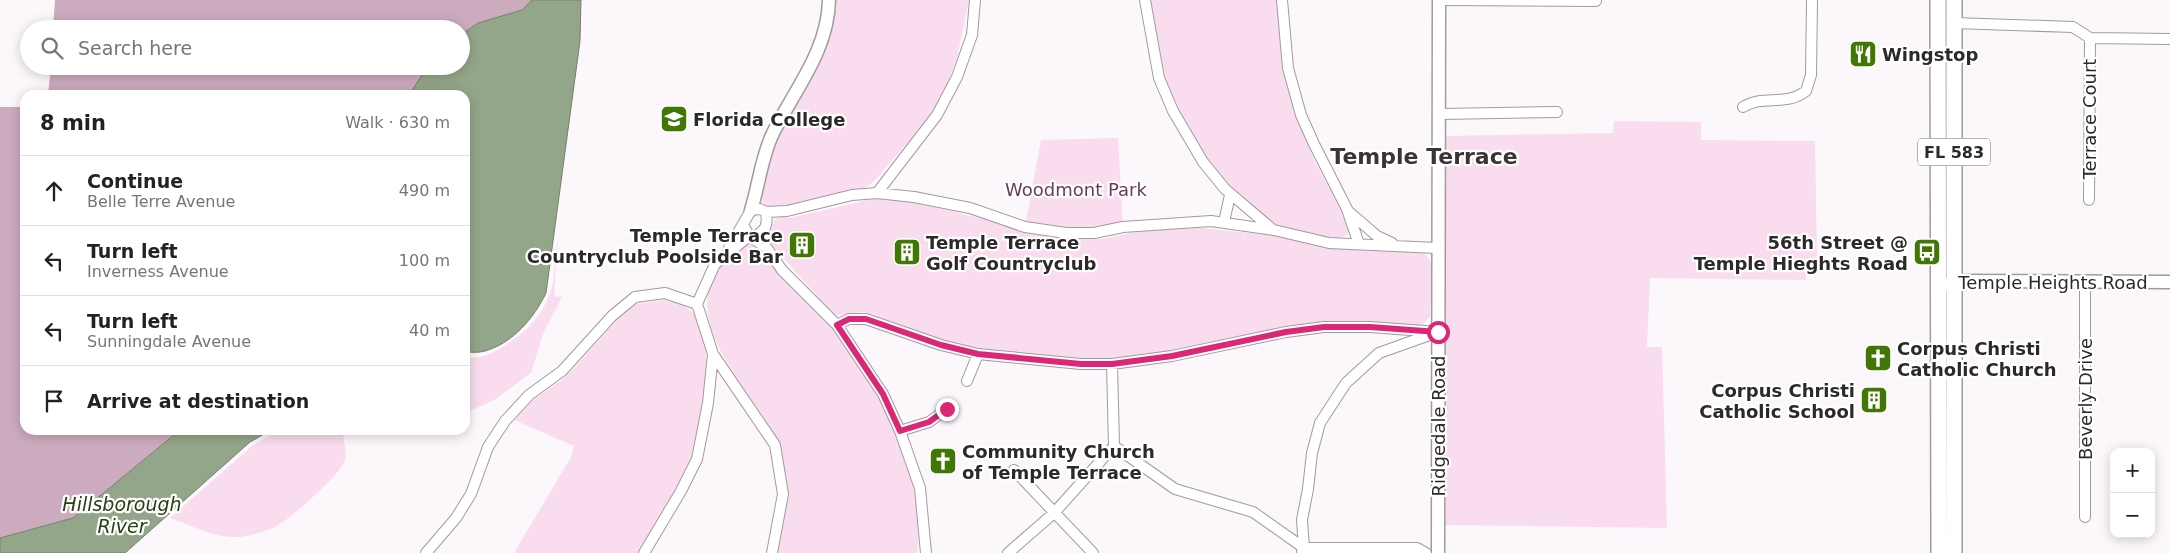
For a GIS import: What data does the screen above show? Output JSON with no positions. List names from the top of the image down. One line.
{"streets":{"main road":["FL 583"],"street":["Terrace Court","Temple Heights Road","Beverly Drive","Ridgedale Road"]},"crossings":[["Terrace Court","FL 583"],["FL 583","Temple Heights Road"],["Temple Heights Road","Beverly Drive"]],"districts":["Temple Terrace"],"water":["Hillsborough River"],"parks":["Woodmont Park"],"places":{"restaurant":["Wingstop"],"school or university":["Florida College"],"building":["Temple Terrace Countryclub Poolside Bar","Temple Terrace Golf Countryclub","Corpus Christi Catholic School"],"bus stop":["56th Street @ Temple Hieghts Road"],"church":["Corpus Christi Catholic Church","Community Church of Temple Terrace"]},"page":{"search":"Search here","heading":["8 min","Walk · 630 m"],"list":[["Continue","Belle Terre Avenue","490 m"],["Turn left","Inverness Avenue","100 m"],["Turn left","Sunningdale Avenue","40 m"],"Arrive at destination"],"map_buttons":["+","−"]}}
